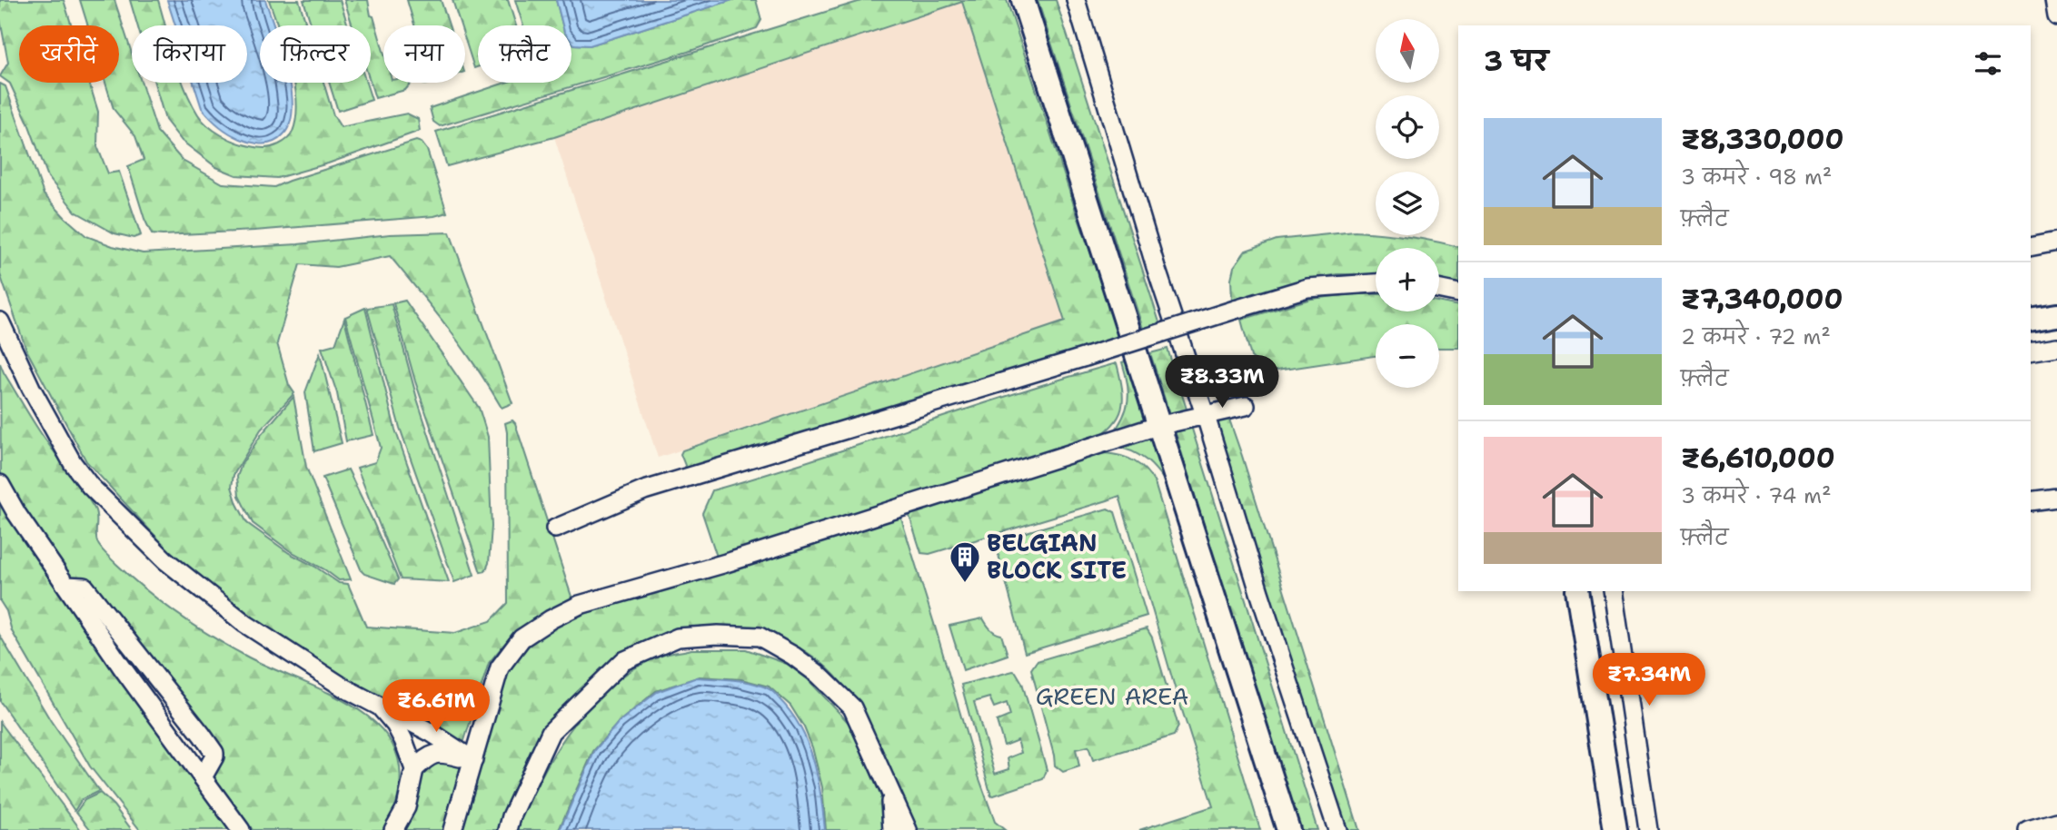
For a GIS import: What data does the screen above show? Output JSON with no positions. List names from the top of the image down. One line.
{"parks":["GREEN AREA"],"places":{"building":["BELGIAN BLOCK SITE"]},"north":"top","page":{"map_buttons":["+","−"],"chip":["खरीदें","किराया","फ़िल्टर","नया","फ़्लैट"],"heading":"3 घर","list":[{"name":"₹8,330,000","note":"3 कमरे · 98 m² · फ़्लैट"},{"name":"₹7,340,000","note":"2 कमरे · 72 m² · फ़्लैट"},{"name":"₹6,610,000","note":"3 कमरे · 74 m² · फ़्लैट"}],"price":["₹8.33M","₹7.34M","₹6.61M"]}}
